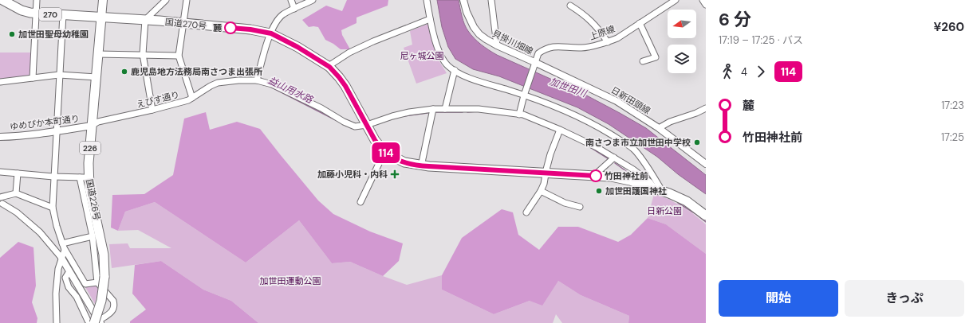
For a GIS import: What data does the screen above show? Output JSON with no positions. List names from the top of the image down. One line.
{"streets":{"highway":["270","国道270号","226","国道226号"],"street":["上原線","貝掛川畑線","えびす通り","日新田頭線","ゆめぴか本町通り"]},"crossings":[["国道270号","えびす通り"],["国道270号","国道226号"],["上原線","貝掛川畑線"],["上原線","日新田頭線"],["貝掛川畑線","日新田頭線"],["えびす通り","ゆめぴか本町通り"],["えびす通り","国道226号"],["ゆめぴか本町通り","国道226号"]],"water":["加世田川","益山用水路"],"parks":["尼ヶ城公園","日新公園","加世田運動公園"],"places":{"other":["麓","加世田聖母幼稚園","鹿児島地方法務局南さつま出張所","南さつま市立加世田中学校","竹田神社前","加世田護国神社"],"health":["加藤小児科・内科"]},"lines":["bus line 114"],"north":"left","page":{"on_map":"114","heading":["6 分","17:19 – 17:25 · バス","¥260"],"legs":["4","114"],"list":[{"name":"麓","value":"17:23"},{"name":"竹田神社前","value":"17:25"}],"buttons":["開始","きっぷ"]}}
